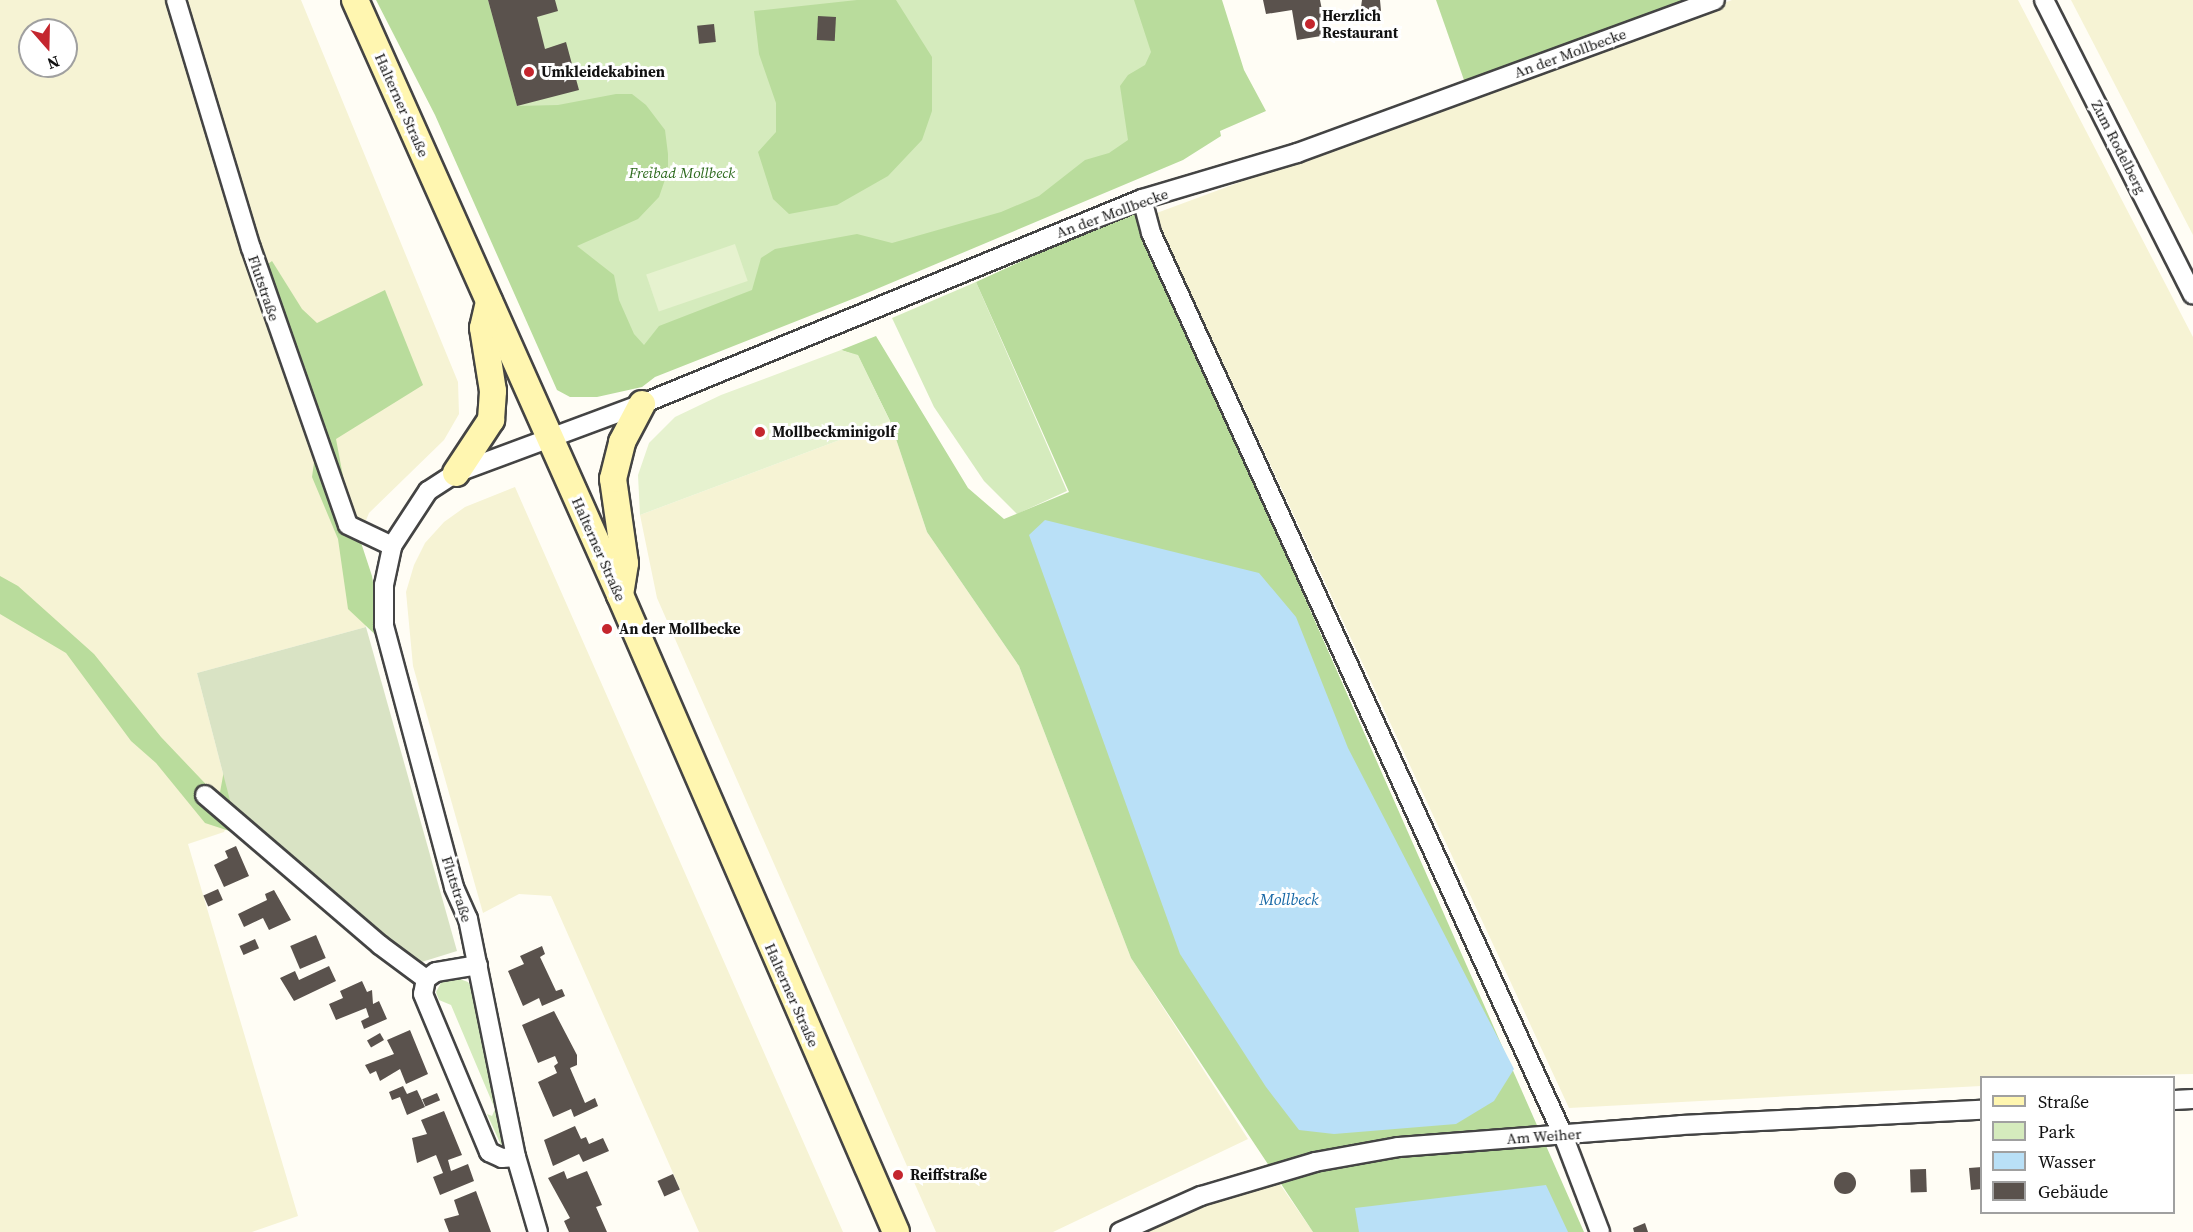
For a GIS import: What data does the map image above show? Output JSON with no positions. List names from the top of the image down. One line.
{"streets":{"main road":["Halterner Straße"],"street":["An der Mollbecke","Zum Rodelberg","Flutstraße","Am Weiher"]},"crossings":[["An der Mollbecke","Halterner Straße"],["An der Mollbecke","Flutstraße"],["Halterner Straße","Flutstraße"]],"water":["Mollbeck"],"parks":["Freibad Mollbeck"],"places":["Herzlich Restaurant","Umkleidekabinen","Mollbeckminigolf","An der Mollbecke","Reiffstraße"],"legend":["Straße","Park","Wasser","Gebäude"],"north":"bottom"}
